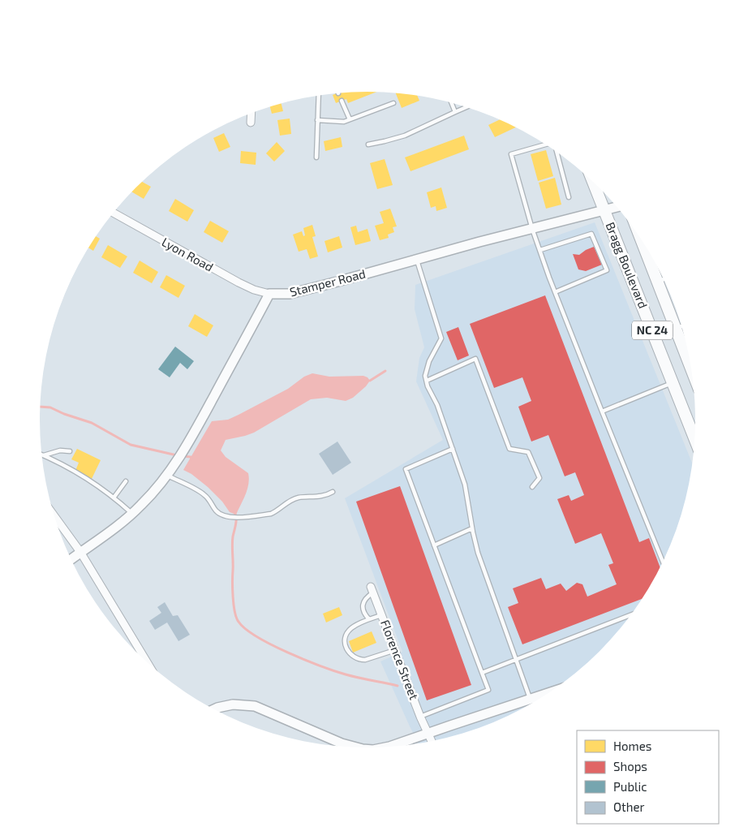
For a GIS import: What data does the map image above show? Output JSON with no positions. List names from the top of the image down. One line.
{"streets":{"main road":["Bragg Boulevard","NC 24"],"street":["Lyon Road","Stamper Road","Florence Street"]},"crossings":[["Lyon Road","Stamper Road"],["Bragg Boulevard","Stamper Road"]],"legend":["Homes","Shops","Public","Other"]}
